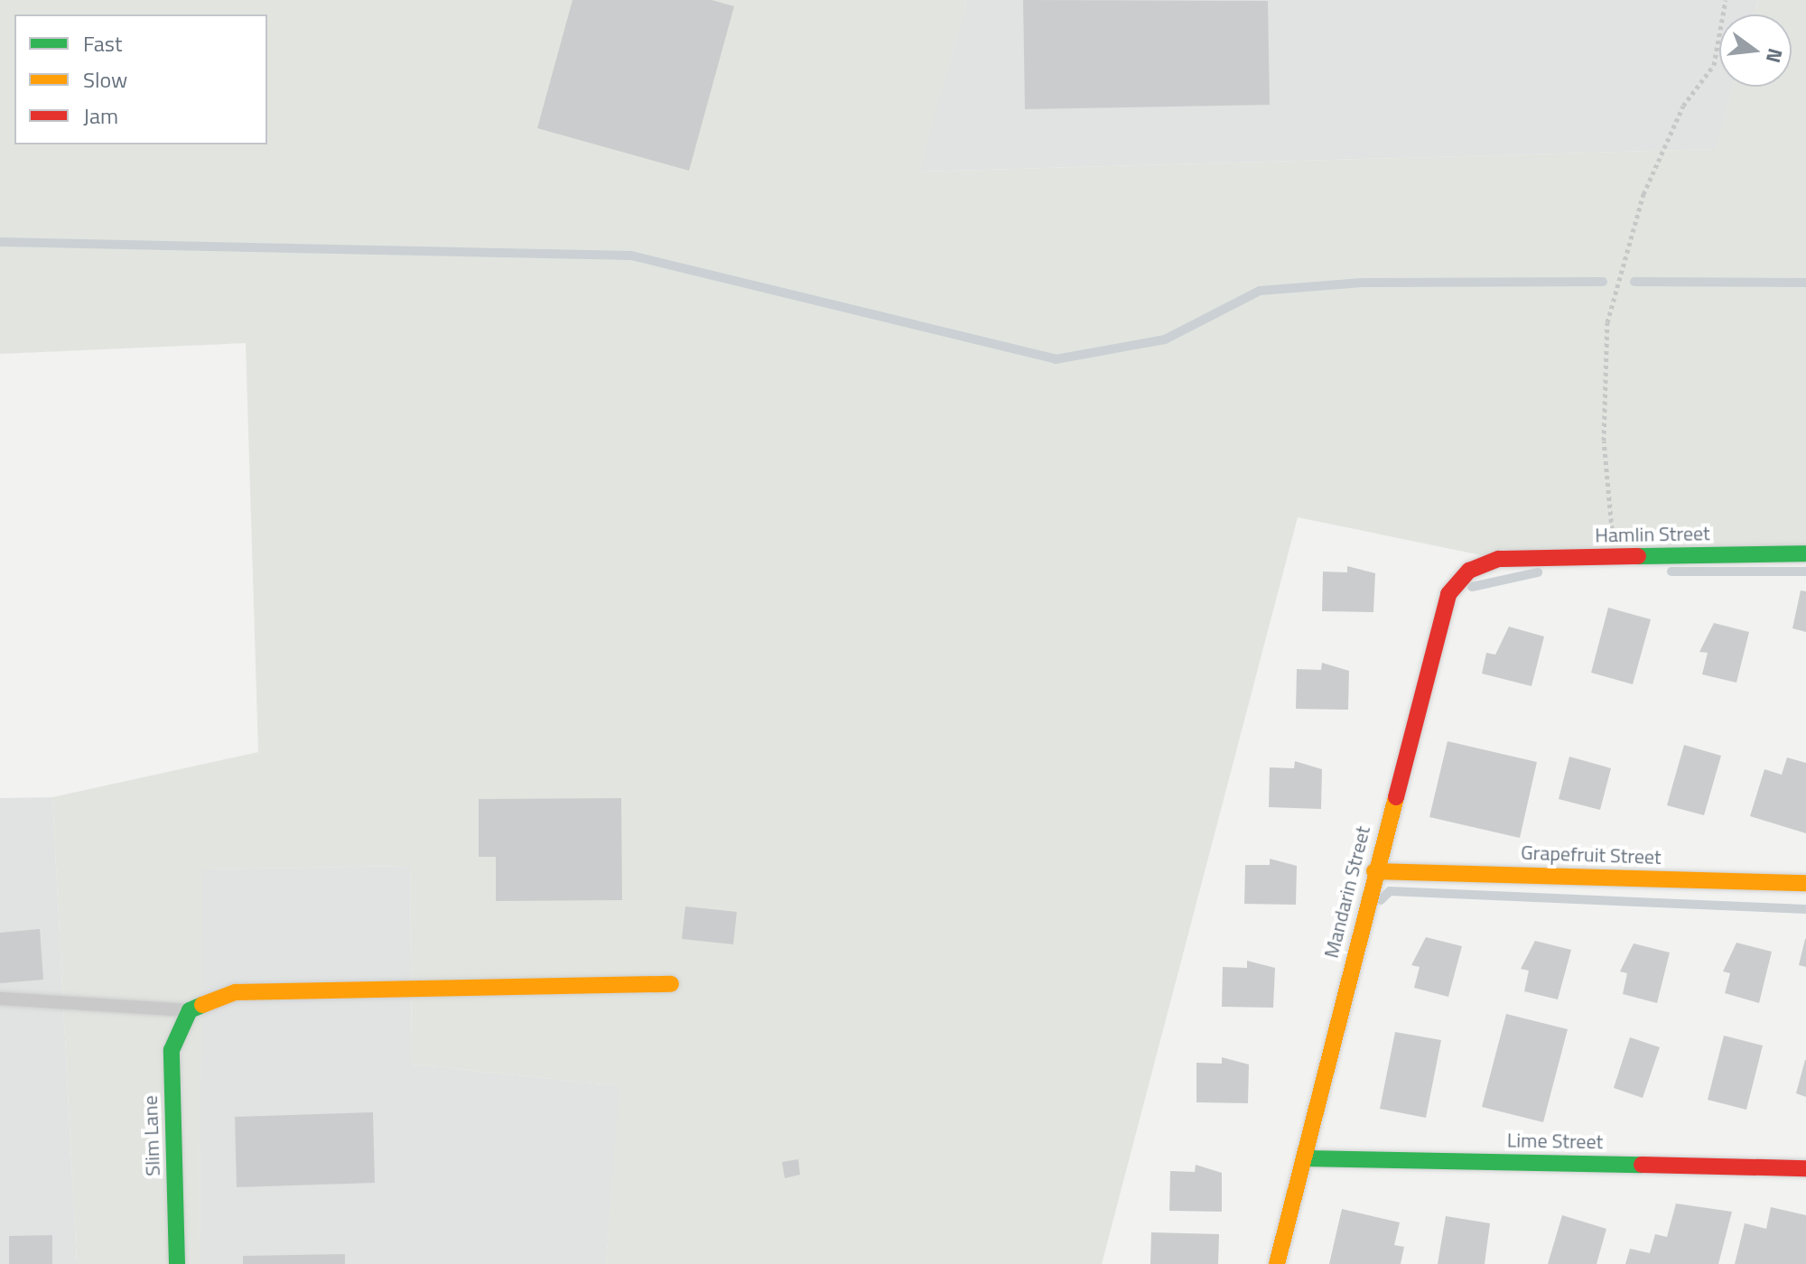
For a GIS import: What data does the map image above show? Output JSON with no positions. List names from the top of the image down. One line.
{"streets":{"street":["Hamlin Street","Grapefruit Street","Mandarin Street","Slim Lane","Lime Street"]},"crossings":[["Hamlin Street","Mandarin Street"],["Grapefruit Street","Mandarin Street"],["Mandarin Street","Lime Street"]],"legend":["Fast","Slow","Jam"],"north":"right"}
